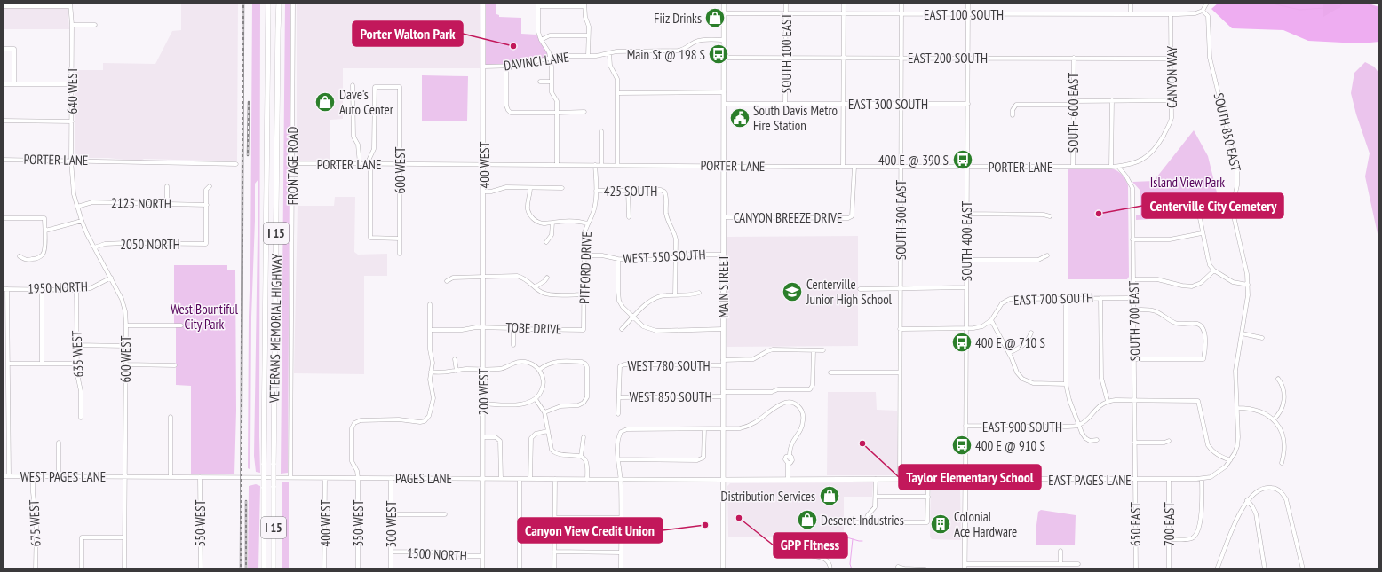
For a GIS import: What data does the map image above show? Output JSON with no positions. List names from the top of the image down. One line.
{"streets":{"highway":["I 15","VETERANS MEMORIAL HIGHWAY"],"main road":["400 WEST","MAIN STREET","200 WEST","EAST PAGES LANE"],"street":["EAST 100 SOUTH","SOUTH 100 EAST","EAST 200 SOUTH","DAVINCI LANE","CANYON WAY","640 WEST","EAST 300 SOUTH","SOUTH 600 EAST","SOUTH 850 EAST","PORTER LANE","FRONTAGE ROAD","600 WEST","425 SOUTH","2125 NORTH","CANYON BREEZE DRIVE","SOUTH 300 EAST","SOUTH 400 EAST","2050 NORTH","WEST 550 SOUTH","PITFORD DRIVE","1950 NORTH","EAST 700 SOUTH","SOUTH 700 EAST","TOBE DRIVE","635 WEST","WEST 780 SOUTH","WEST 850 SOUTH","EAST 900 SOUTH","WEST PAGES LANE","PAGES LANE","675 WEST","550 WEST","350 WEST","300 WEST","650 EAST","700 EAST","1500 NORTH"]},"crossings":[["EAST 100 SOUTH","SOUTH 100 EAST"],["EAST 100 SOUTH","CANYON WAY"],["EAST 100 SOUTH","SOUTH 850 EAST"],["EAST 100 SOUTH","SOUTH 300 EAST"],["EAST 100 SOUTH","SOUTH 400 EAST"],["EAST 100 SOUTH","MAIN STREET"],["SOUTH 100 EAST","EAST 200 SOUTH"],["SOUTH 100 EAST","EAST 300 SOUTH"],["EAST 200 SOUTH","CANYON WAY"],["EAST 200 SOUTH","SOUTH 600 EAST"],["EAST 200 SOUTH","SOUTH 300 EAST"],["EAST 200 SOUTH","SOUTH 400 EAST"],["EAST 200 SOUTH","MAIN STREET"],["DAVINCI LANE","400 WEST"],["DAVINCI LANE","MAIN STREET"],["CANYON WAY","PORTER LANE"],["640 WEST","PORTER LANE"],["640 WEST","600 WEST"],["EAST 300 SOUTH","SOUTH 300 EAST"],["EAST 300 SOUTH","SOUTH 400 EAST"],["EAST 300 SOUTH","MAIN STREET"],["SOUTH 600 EAST","PORTER LANE"],["SOUTH 850 EAST","EAST PAGES LANE"],["PORTER LANE","400 WEST"],["PORTER LANE","FRONTAGE ROAD"],["PORTER LANE","600 WEST"],["PORTER LANE","CANYON BREEZE DRIVE"],["PORTER LANE","SOUTH 300 EAST"],["PORTER LANE","SOUTH 400 EAST"],["PORTER LANE","PITFORD DRIVE"],["PORTER LANE","MAIN STREET"],["PORTER LANE","SOUTH 700 EAST"],["400 WEST","TOBE DRIVE"],["400 WEST","200 WEST"],["400 WEST","PAGES LANE"],["FRONTAGE ROAD","PAGES LANE"],["600 WEST","2125 NORTH"],["600 WEST","2050 NORTH"],["600 WEST","1950 NORTH"],["600 WEST","WEST PAGES LANE"],["600 WEST","PAGES LANE"],["425 SOUTH","WEST 550 SOUTH"],["425 SOUTH","PITFORD DRIVE"],["2125 NORTH","2050 NORTH"],["CANYON BREEZE DRIVE","MAIN STREET"],["SOUTH 300 EAST","EAST PAGES LANE"],["SOUTH 400 EAST","EAST 900 SOUTH"],["SOUTH 400 EAST","EAST PAGES LANE"],["WEST 550 SOUTH","PITFORD DRIVE"],["WEST 550 SOUTH","MAIN STREET"],["PITFORD DRIVE","TOBE DRIVE"],["MAIN STREET","WEST 780 SOUTH"],["MAIN STREET","WEST 850 SOUTH"],["MAIN STREET","PAGES LANE"],["MAIN STREET","EAST PAGES LANE"],["1950 NORTH","635 WEST"],["EAST 700 SOUTH","SOUTH 700 EAST"],["SOUTH 700 EAST","EAST PAGES LANE"],["SOUTH 700 EAST","650 EAST"],["TOBE DRIVE","200 WEST"],["WEST 780 SOUTH","WEST 850 SOUTH"],["200 WEST","PAGES LANE"],["WEST PAGES LANE","PAGES LANE"],["WEST PAGES LANE","675 WEST"],["PAGES LANE","EAST PAGES LANE"],["PAGES LANE","550 WEST"],["PAGES LANE","350 WEST"],["PAGES LANE","300 WEST"],["EAST PAGES LANE","650 EAST"],["EAST PAGES LANE","700 EAST"],["300 WEST","1500 NORTH"]],"parks":["Island View Park","West Bountiful City Park"],"places":{"shop":["Fiiz Drinks","Dave's Auto Center","Distribution Services","Deseret Industries"],"other":["Porter Walton Park","Centerville City Cemetery","Taylor Elementary School","GPP FItness","Canyon View Credit Union"],"bus stop":["Main St @ 198 S","400 E @ 390 S","400 E @ 710 S","400 E @ 910 S"],"public building":["South Davis Metro Fire Station"],"school or university":["Centerville Junior High School"],"building":["Colonial Ace Hardware"]}}
